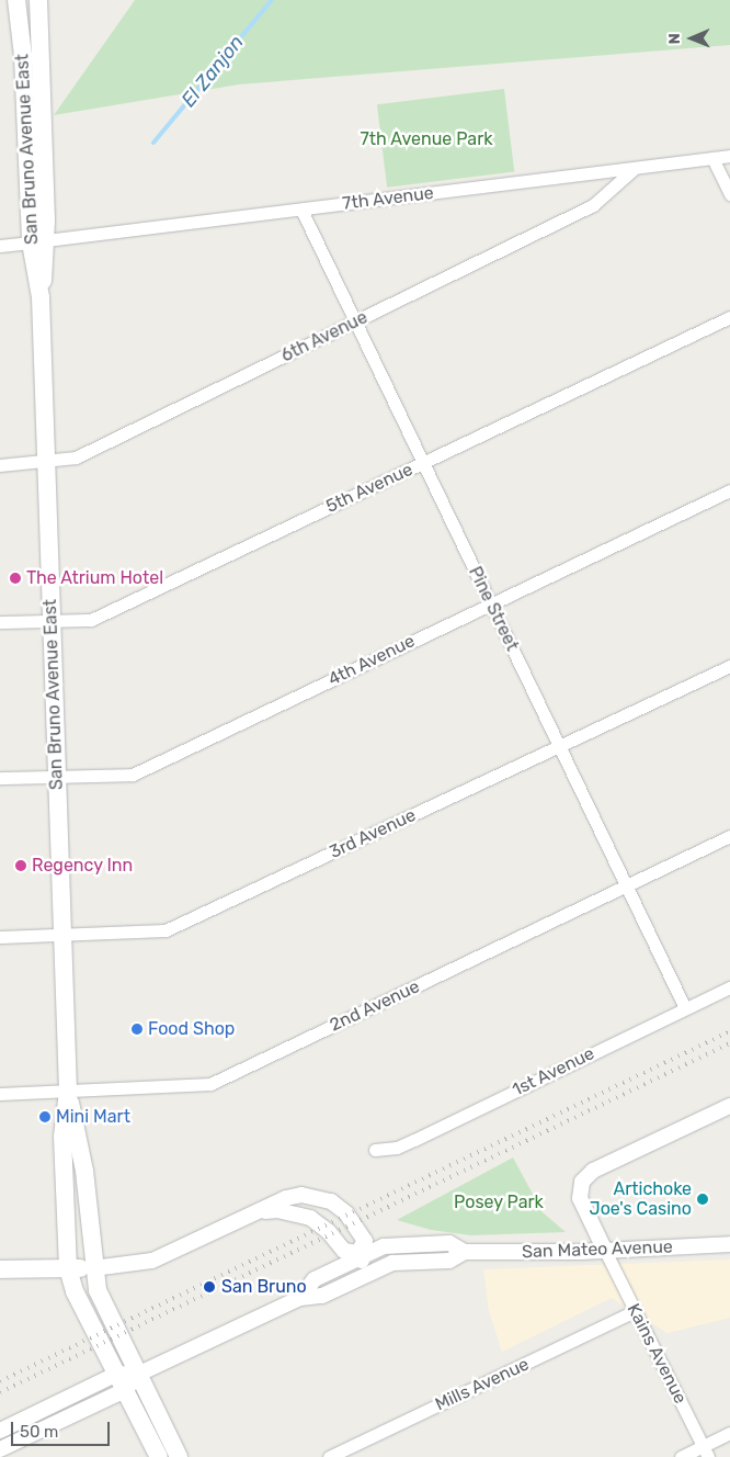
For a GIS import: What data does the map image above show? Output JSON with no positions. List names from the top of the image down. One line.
{"streets":{"main road":["San Bruno Avenue East"],"street":["7th Avenue","6th Avenue","5th Avenue","Pine Street","4th Avenue","3rd Avenue","2nd Avenue","1st Avenue","San Mateo Avenue","Kains Avenue","Mills Avenue"]},"crossings":[["San Bruno Avenue East","7th Avenue"],["San Bruno Avenue East","6th Avenue"],["San Bruno Avenue East","5th Avenue"],["San Bruno Avenue East","4th Avenue"],["San Bruno Avenue East","3rd Avenue"],["San Bruno Avenue East","2nd Avenue"],["7th Avenue","6th Avenue"],["7th Avenue","Pine Street"],["6th Avenue","Pine Street"],["5th Avenue","Pine Street"],["Pine Street","4th Avenue"],["Pine Street","3rd Avenue"],["Pine Street","2nd Avenue"],["Pine Street","1st Avenue"],["San Mateo Avenue","Kains Avenue"],["Kains Avenue","Mills Avenue"]],"water":["El Zanjon"],"parks":["7th Avenue Park","Posey Park"],"places":["The Atrium Hotel","Regency Inn","Food Shop","Mini Mart","Artichoke Joe's Casino","San Bruno"],"scale_bar":"50 m","north":"left"}
